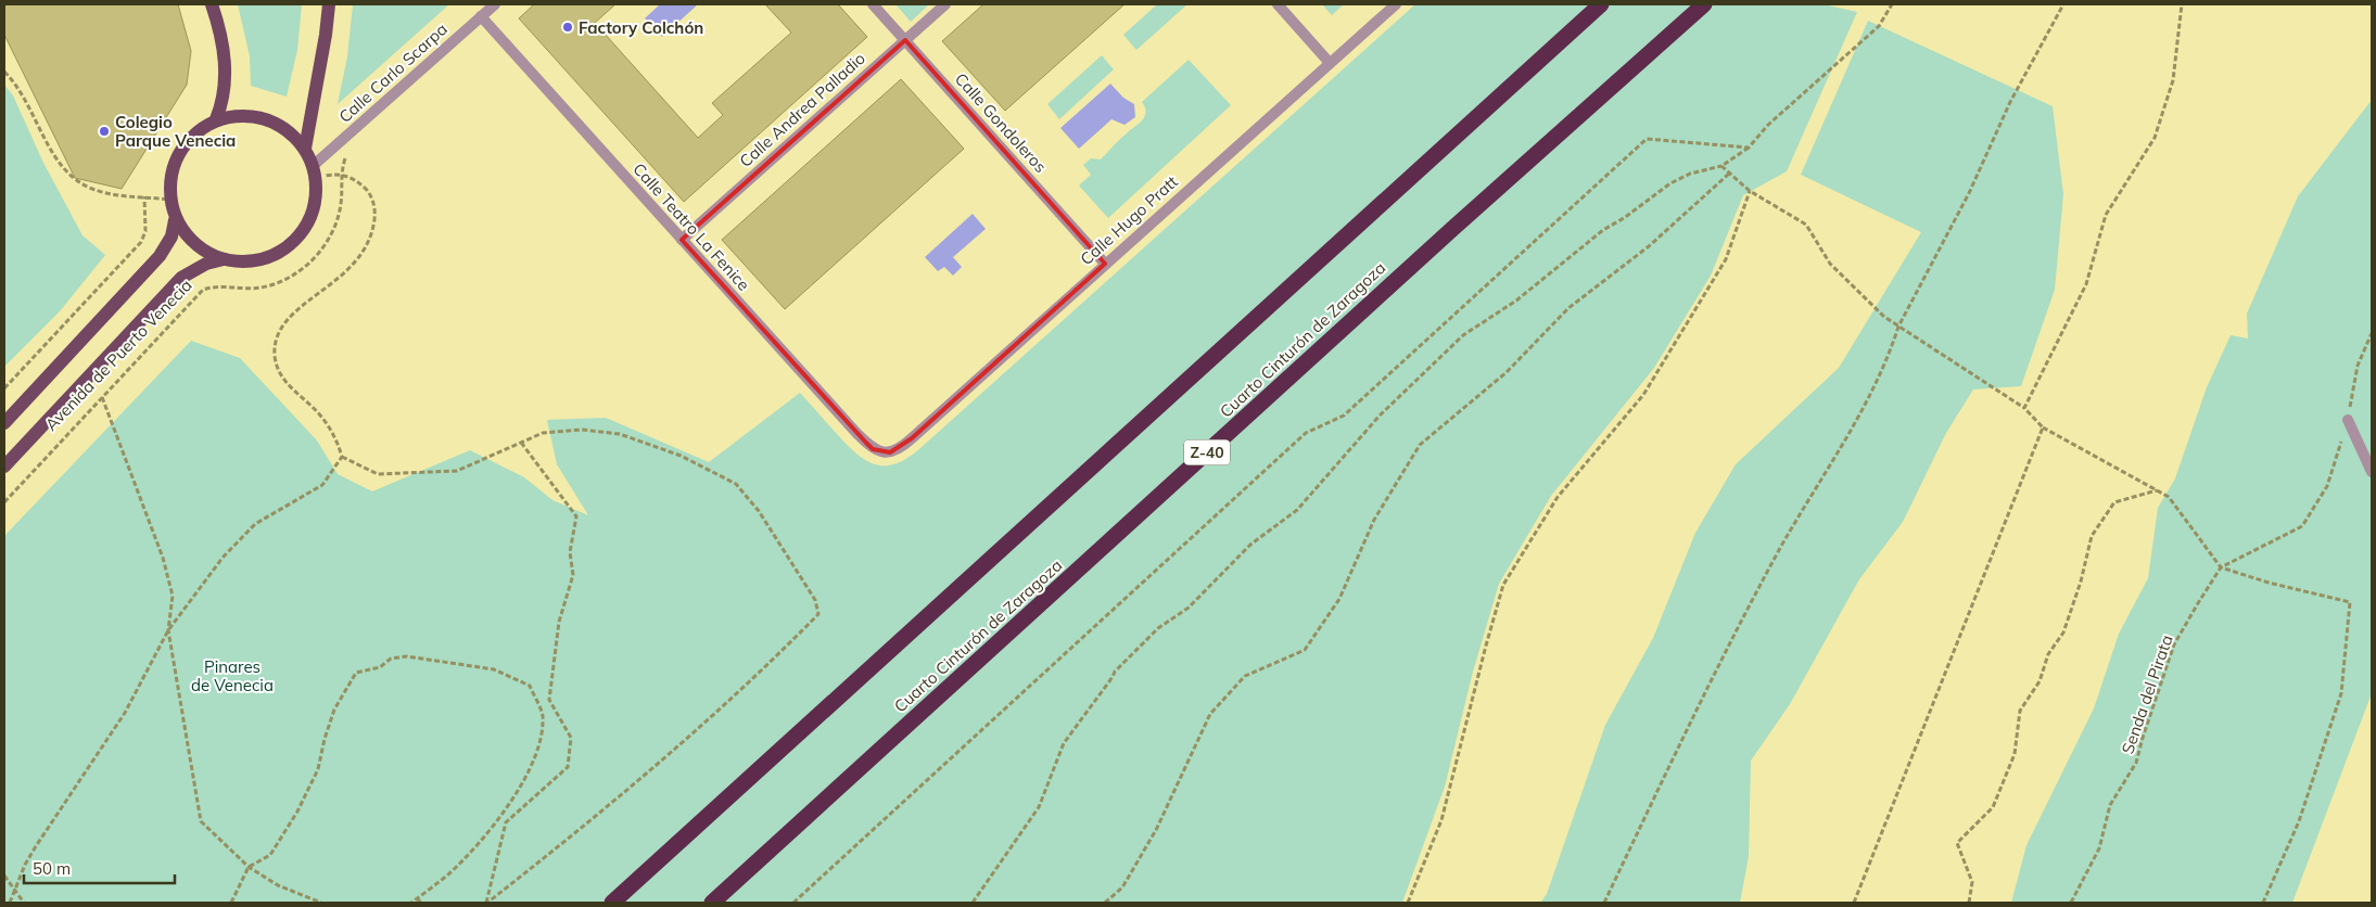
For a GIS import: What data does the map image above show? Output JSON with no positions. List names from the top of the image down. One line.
{"streets":{"highway":["Cuarto Cinturón de Zaragoza","Z-40"],"main road":["Avenida de Puerto Venecia"],"street":["Calle Carlo Scarpa","Calle Andrea Palladio","Calle Gondoleros","Calle Hugo Pratt","Calle Teatro La Fenice"],"path":["Senda del Pirata"]},"crossings":[["Calle Carlo Scarpa","Calle Teatro La Fenice"],["Calle Carlo Scarpa","Avenida de Puerto Venecia"],["Calle Andrea Palladio","Calle Gondoleros"],["Calle Andrea Palladio","Calle Teatro La Fenice"],["Calle Gondoleros","Calle Hugo Pratt"],["Calle Hugo Pratt","Calle Teatro La Fenice"]],"parks":["Pinares de Venecia"],"places":["Factory Colchón","Colegio Parque Venecia"],"scale_bar":"50 m"}
